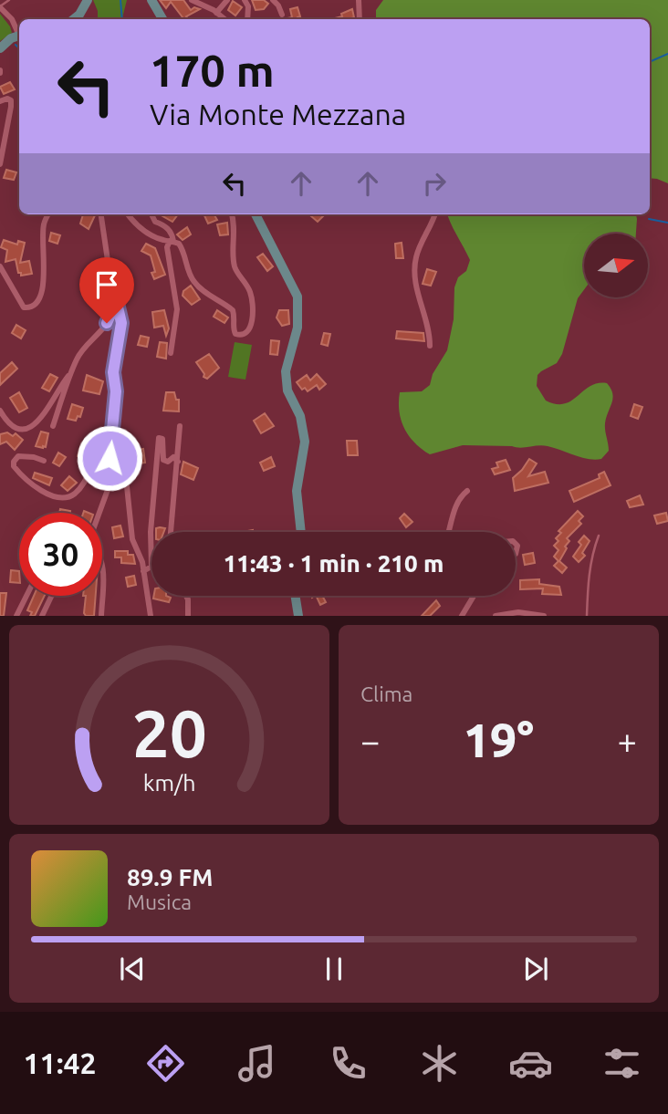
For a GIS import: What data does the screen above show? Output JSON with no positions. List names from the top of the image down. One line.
{"north":"right","page":{"turn":["170 m","Via Monte Mezzana"],"limit":"30","trip":"11:43 · 1 min · 210 m","tile":"Clima","heat":["−","19°","+"],"song":["89.9 FM","Musica"],"tabs":"11:42","gauge":["20","km/h"]}}
